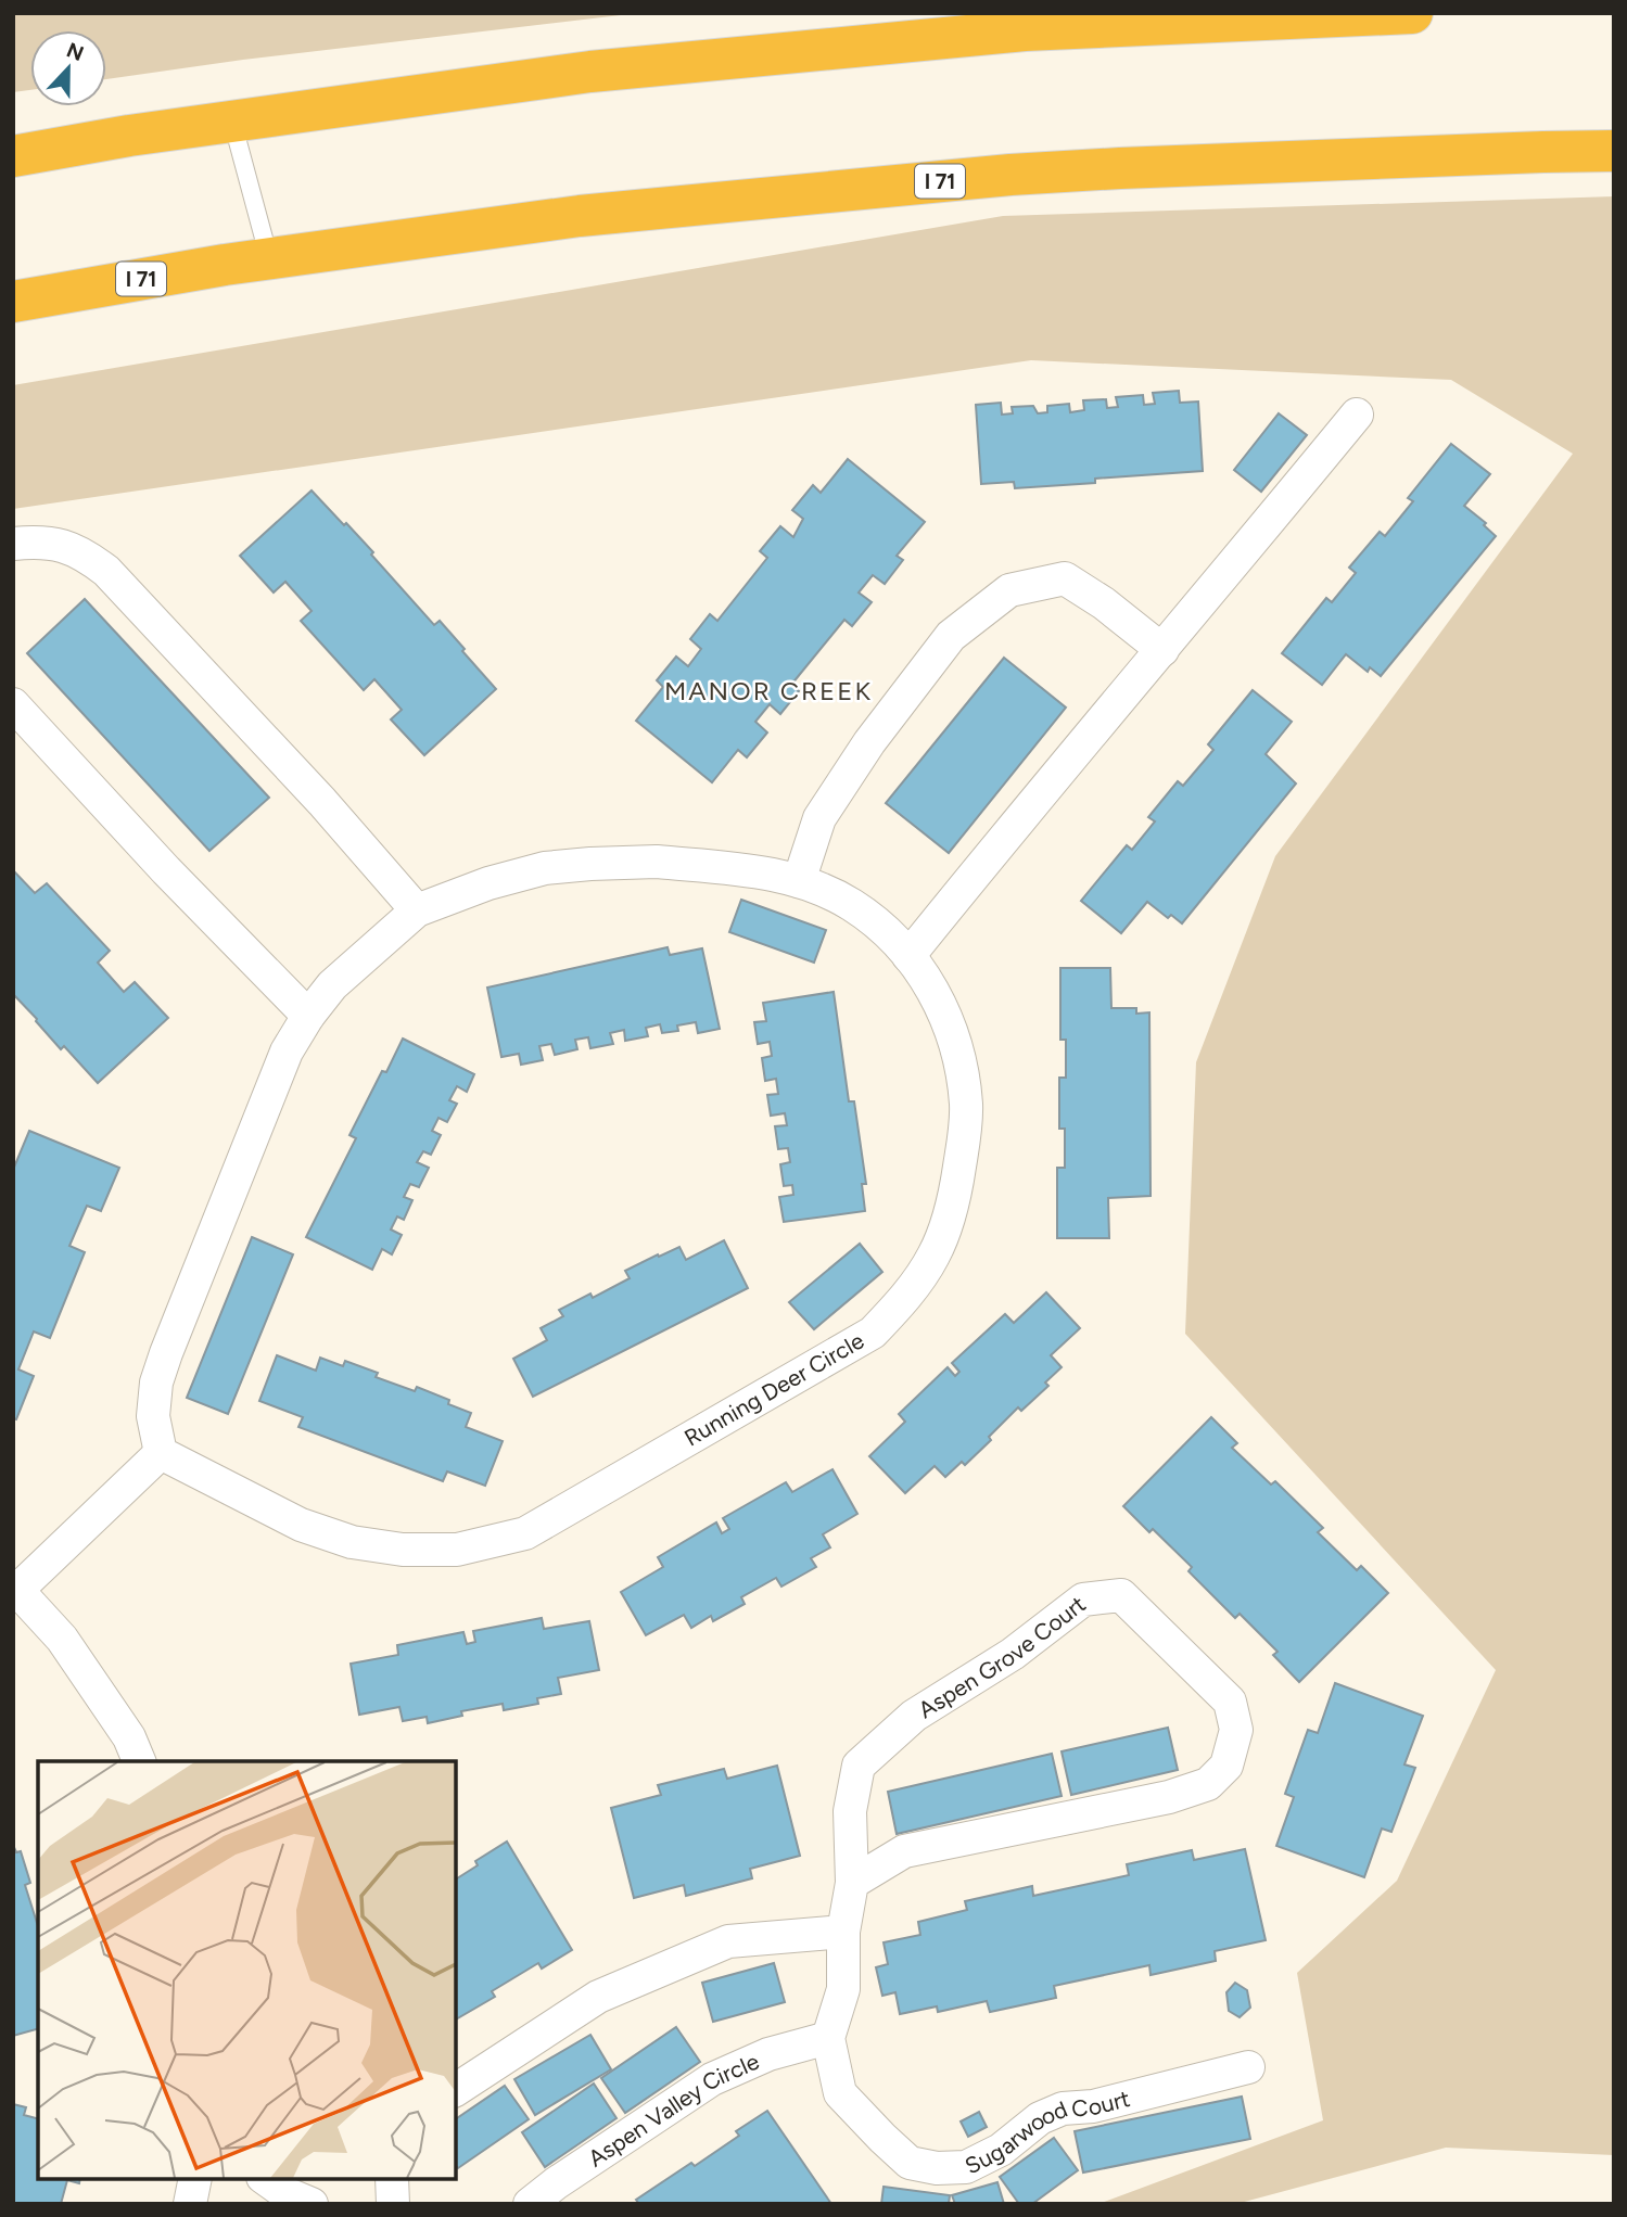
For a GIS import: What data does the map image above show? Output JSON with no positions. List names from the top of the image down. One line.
{"streets":{"highway":["I 71"],"street":["Running Deer Circle","Aspen Grove Court","Aspen Valley Circle","Sugarwood Court"]},"crossings":[["Aspen Grove Court","Aspen Valley Circle"],["Aspen Grove Court","Sugarwood Court"],["Aspen Valley Circle","Sugarwood Court"]],"districts":["MANOR CREEK"],"north":"top"}
